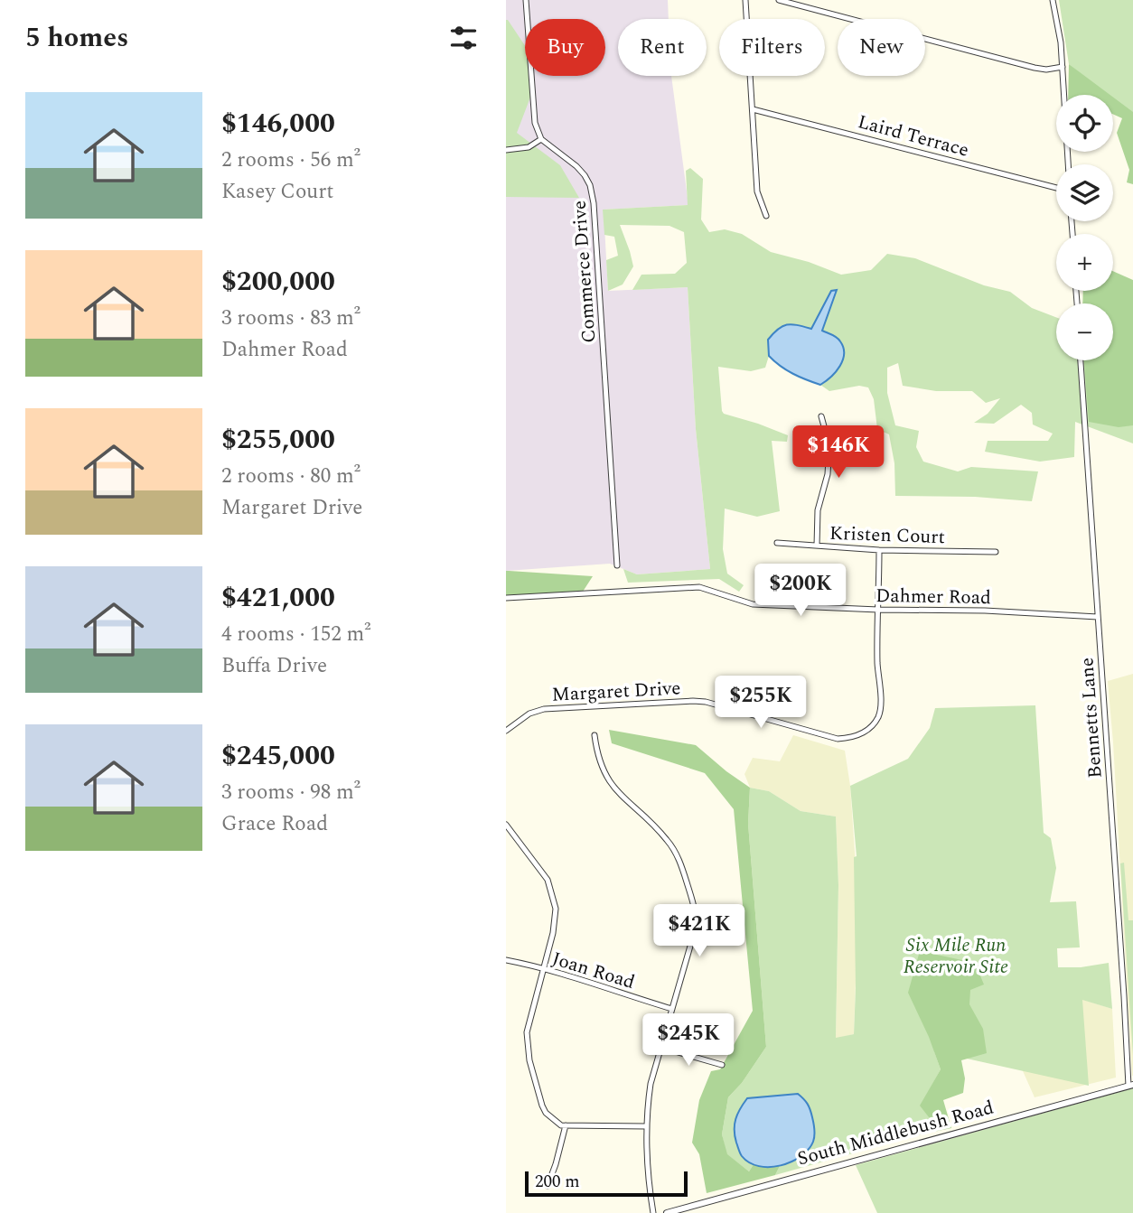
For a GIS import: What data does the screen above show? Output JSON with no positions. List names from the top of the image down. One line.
{"streets":{"street":["Laird Terrace","Commerce Drive","Kristen Court","Dahmer Road","Margaret Drive","Bennetts Lane","Joan Road","South Middlebush Road"]},"crossings":[["Kristen Court","Margaret Drive"],["Dahmer Road","Margaret Drive"],["Dahmer Road","Bennetts Lane"],["Bennetts Lane","South Middlebush Road"]],"parks":["Six Mile Run Reservoir Site"],"scale_bar":"200 m","page":{"heading":"5 homes","chip":["Buy","Rent","Filters","New"],"list":[{"name":"$146,000","note":"2 rooms · 56 m² · Kasey Court"},{"name":"$200,000","note":"3 rooms · 83 m² · Dahmer Road"},{"name":"$255,000","note":"2 rooms · 80 m² · Margaret Drive"},{"name":"$421,000","note":"4 rooms · 152 m² · Buffa Drive"},{"name":"$245,000","note":"3 rooms · 98 m² · Grace Road"}],"map_buttons":["+","−"],"price":["$146K","$200K","$255K","$421K","$245K"],"scale":"200 m"}}
